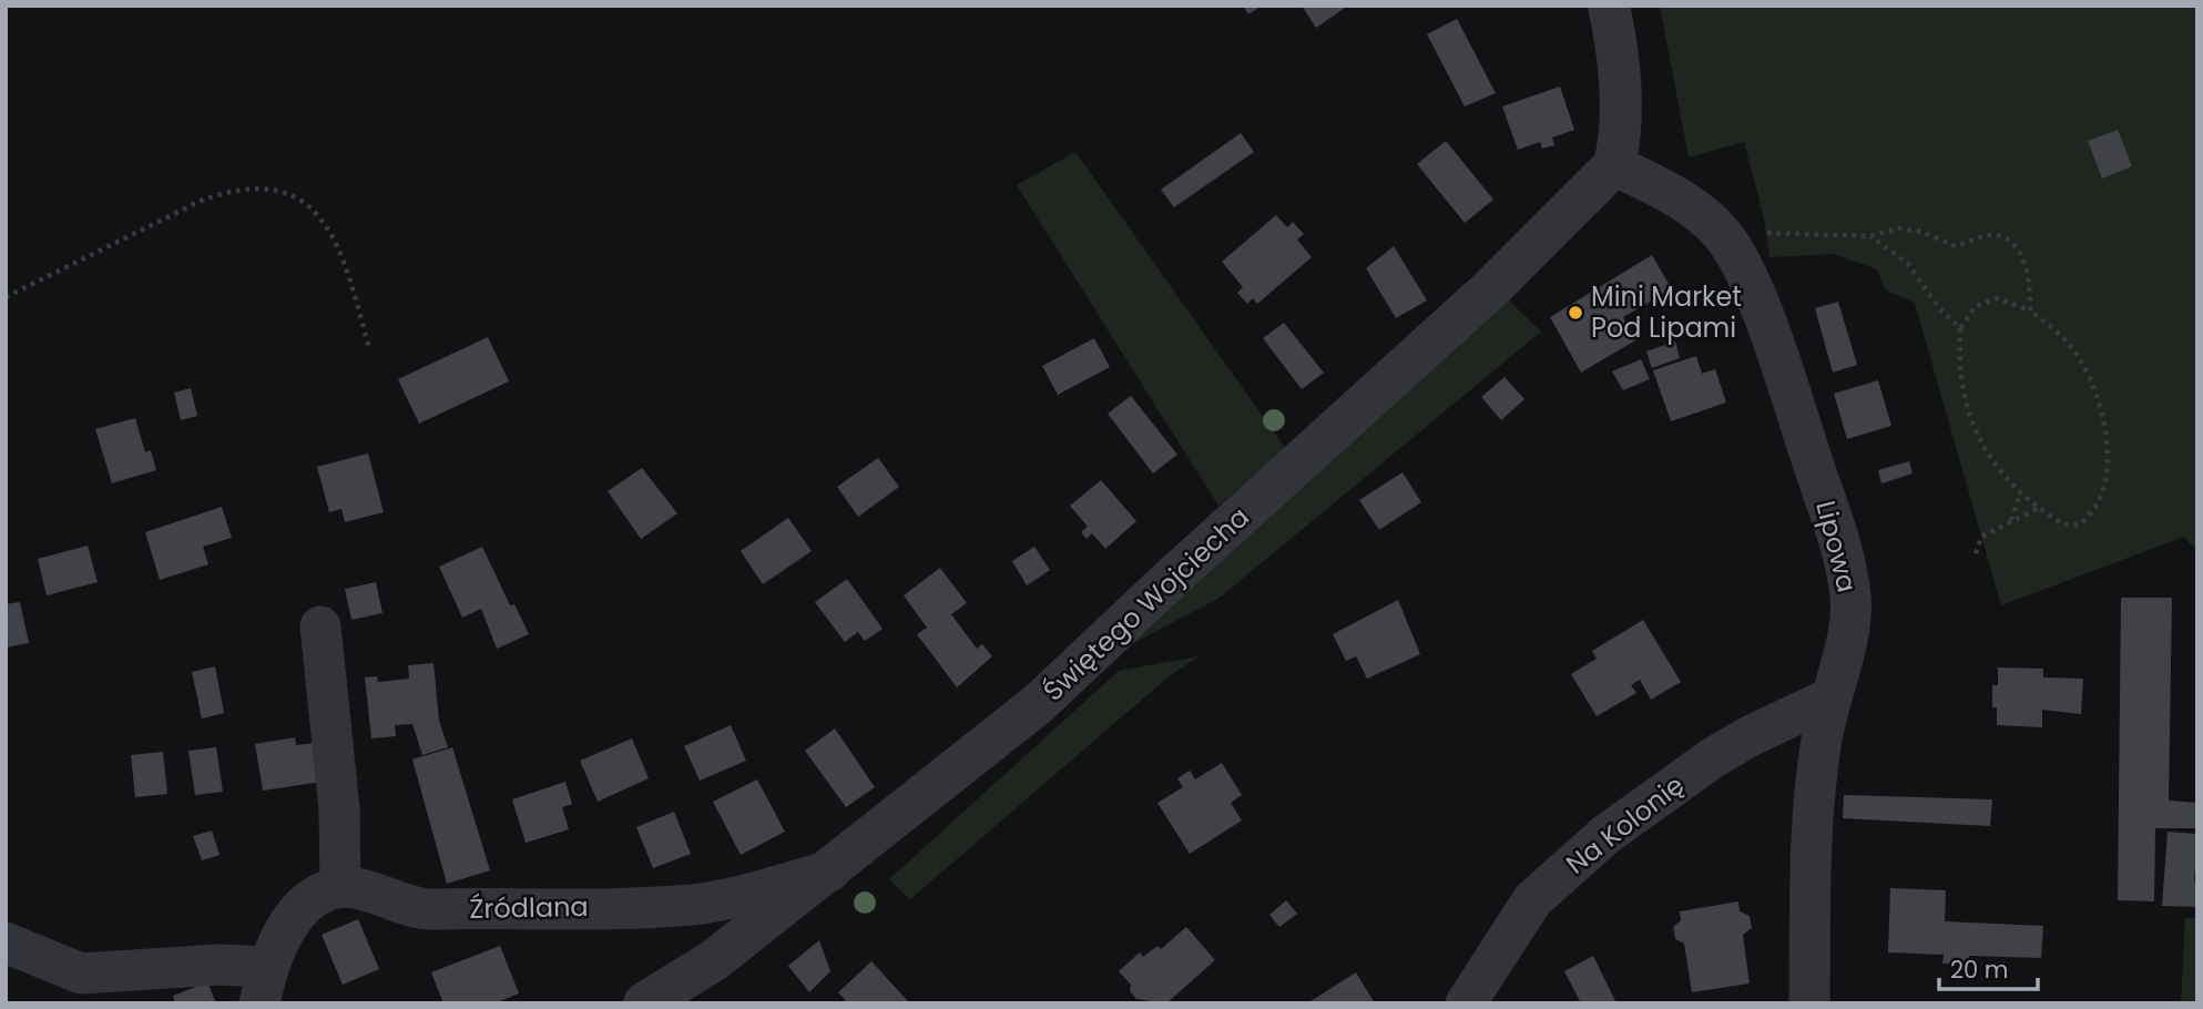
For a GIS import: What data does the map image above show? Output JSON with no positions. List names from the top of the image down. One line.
{"streets":{"street":["Lipowa","Świętego Wojciecha","Na Kolonię","Źródlana"]},"crossings":[["Lipowa","Świętego Wojciecha"],["Lipowa","Na Kolonię"],["Świętego Wojciecha","Źródlana"]],"places":["Mini Market Pod Lipami"],"scale_bar":"20 m"}
